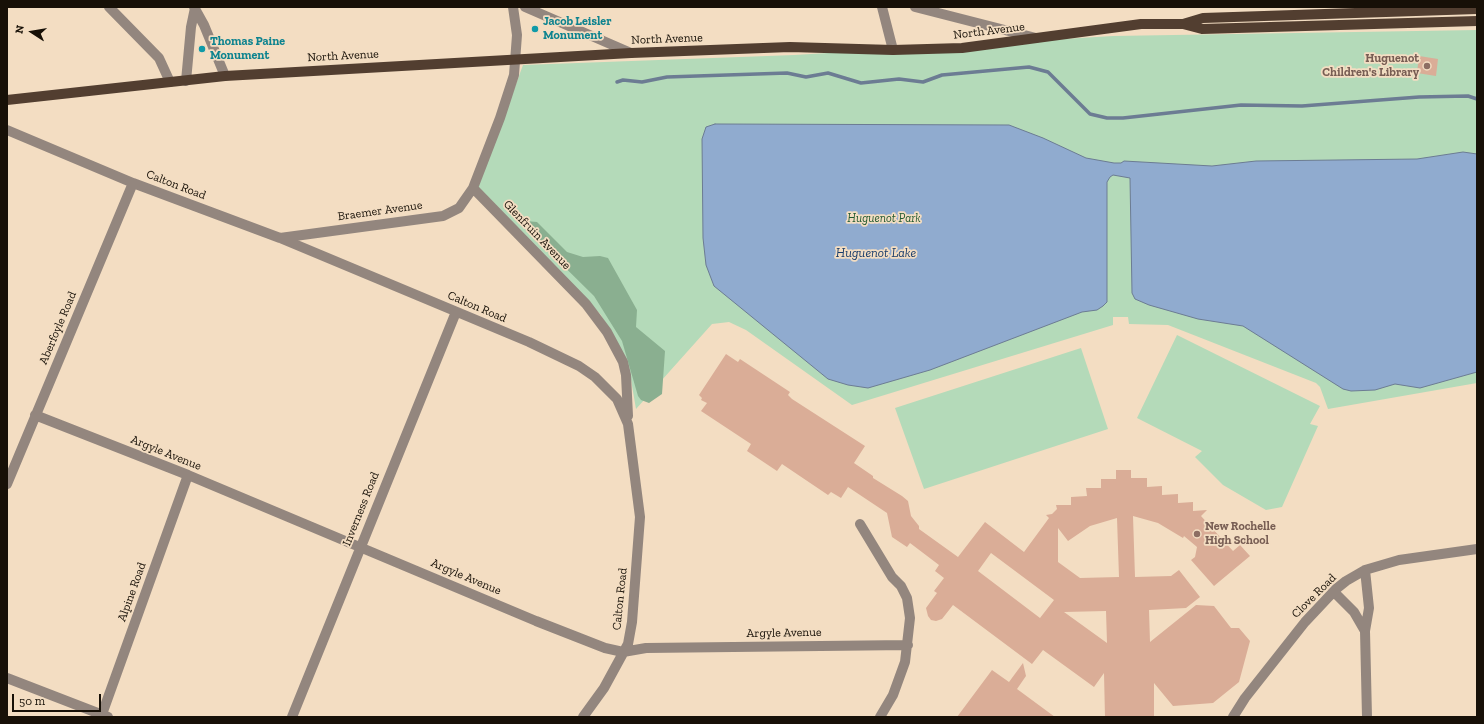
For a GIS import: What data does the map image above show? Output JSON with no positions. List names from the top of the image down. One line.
{"streets":{"main road":["North Avenue"],"street":["Calton Road","Braemer Avenue","Glenfruin Avenue","Aberfoyle Road","Argyle Avenue","Inverness Road","Alpine Road","Clove Road"]},"crossings":[["Calton Road","Braemer Avenue"],["Calton Road","Glenfruin Avenue"],["Calton Road","Aberfoyle Road"],["Calton Road","Argyle Avenue"],["Calton Road","Inverness Road"],["Braemer Avenue","Glenfruin Avenue"],["Aberfoyle Road","Argyle Avenue"],["Argyle Avenue","Inverness Road"],["Argyle Avenue","Alpine Road"]],"water":["Huguenot Lake"],"parks":["Huguenot Park"],"places":["Jacob Leisler Monument","Thomas Paine Monument","Huguenot Children's Library","New Rochelle High School"],"scale_bar":"50 m","north":"left"}
